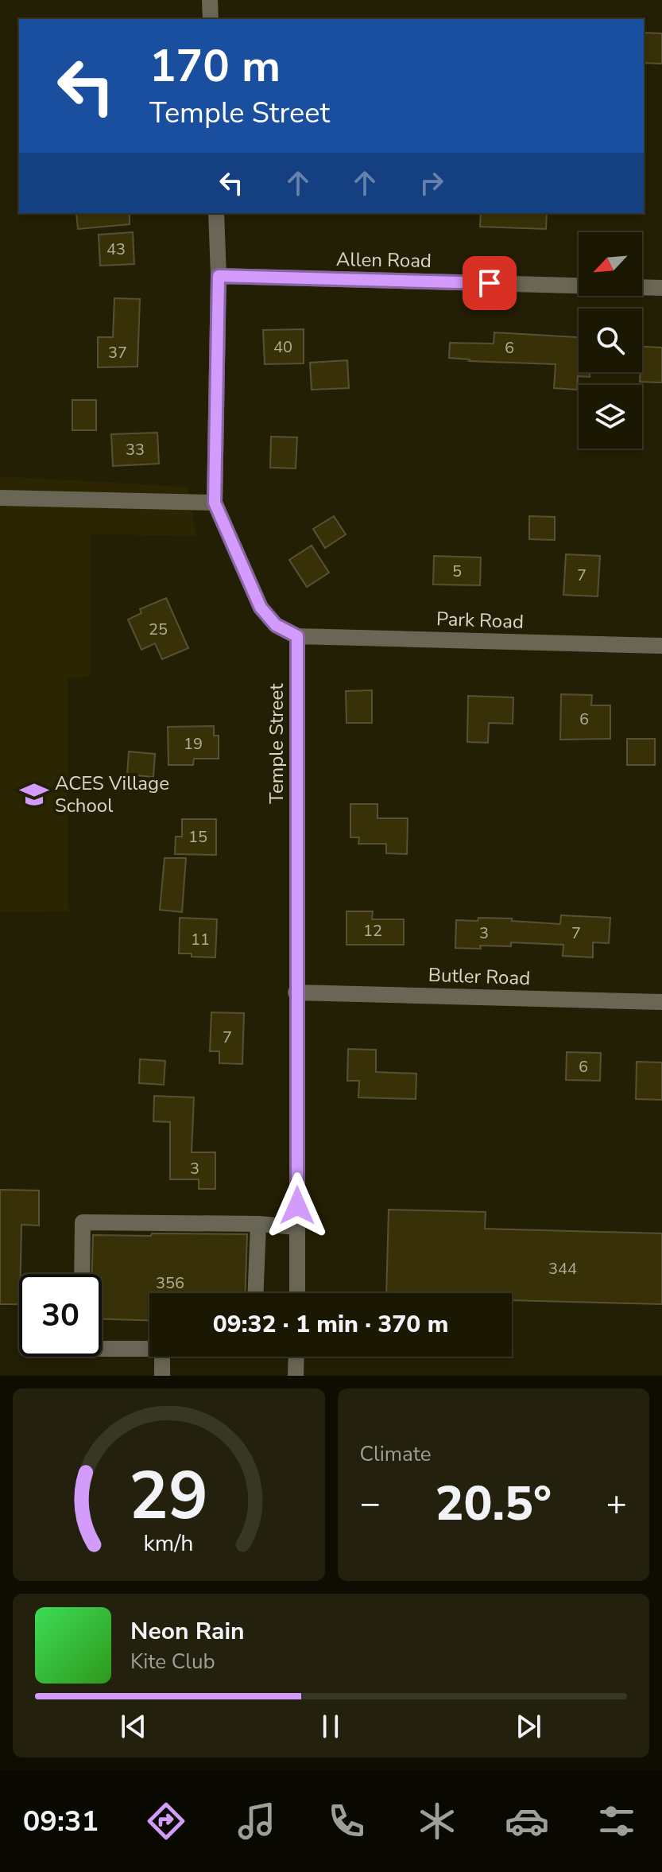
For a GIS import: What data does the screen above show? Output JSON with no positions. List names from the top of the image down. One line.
{"streets":{"street":["Allen Road","Park Road","Temple Street","Butler Road"]},"crossings":[["Park Road","Temple Street"],["Temple Street","Butler Road"]],"places":{"school or university":["ACES Village School"]},"house_numbers":["43","40","6","37","33","5","7","25","6","19","15","12","3","7","11","7","6","3","344","356"],"north":"bottom left","page":{"turn":["170 m","Temple Street"],"limit":"30","trip":"09:32 · 1 min · 370 m","tile":"Climate","heat":["−","20.5°","+"],"song":["Neon Rain","Kite Club"],"tabs":"09:31","gauge":["29","km/h"]}}
